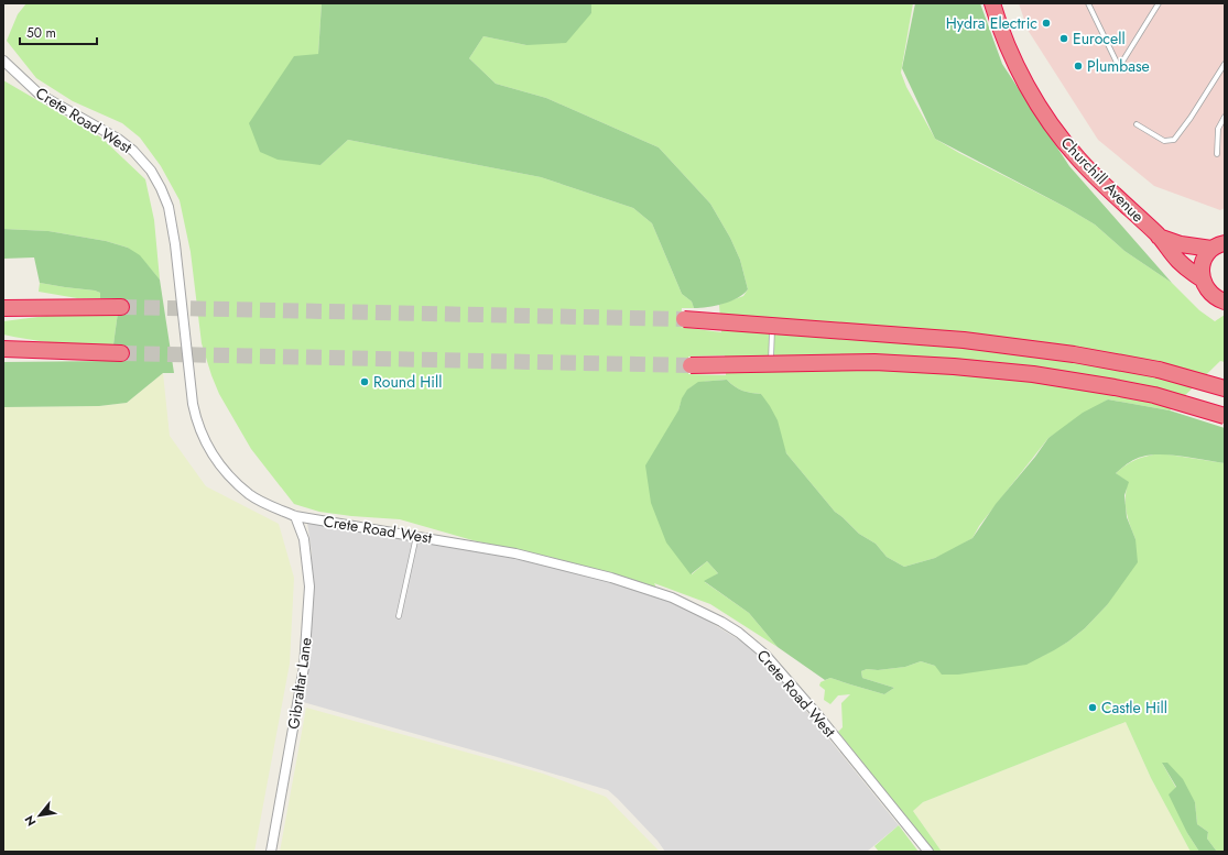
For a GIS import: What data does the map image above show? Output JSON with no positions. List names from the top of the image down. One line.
{"streets":{"highway":["Churchill Avenue"],"street":["Crete Road West","Gibraltar Lane"]},"crossings":[["Crete Road West","Gibraltar Lane"]],"places":["Hydra Electric","Eurocell","Plumbase","Round Hill","Castle Hill"],"scale_bar":"50 m","north":"bottom left"}
